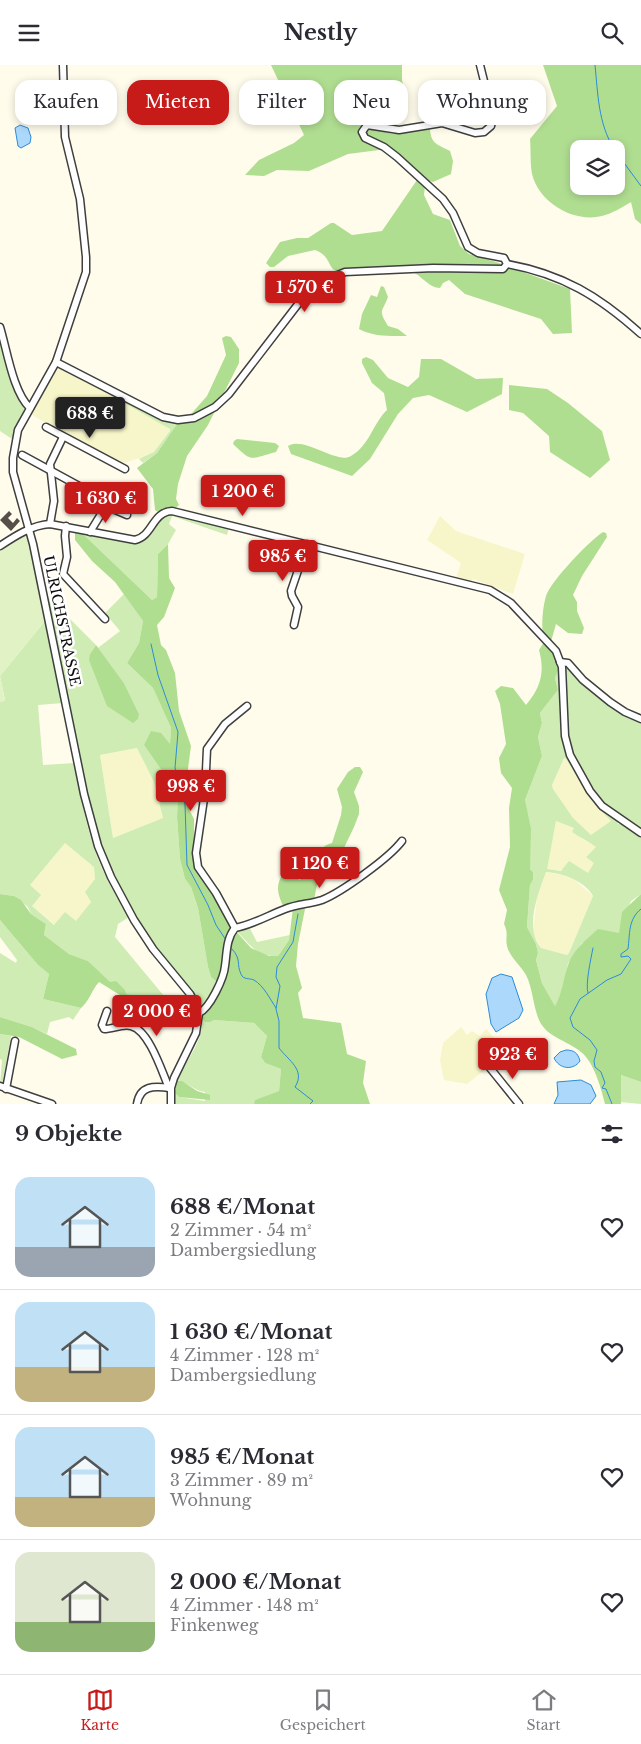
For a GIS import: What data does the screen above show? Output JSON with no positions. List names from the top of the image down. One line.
{"streets":{"street":["ULRICHSTRASSE"]},"page":{"header":"Nestly","chip":["Kaufen","Mieten","Filter","Neu","Wohnung"],"price":["1 570 €","688 €","1 200 €","1 630 €","985 €","998 €","1 120 €","2 000 €","923 €"],"heading":"9 Objekte","list":[{"name":"688 €/Monat","note":"2 Zimmer · 54 m² · Dambergsiedlung"},{"name":"1 630 €/Monat","note":"4 Zimmer · 128 m² · Dambergsiedlung"},{"name":"985 €/Monat","note":"3 Zimmer · 89 m² · Wohnung"},{"name":"2 000 €/Monat","note":"4 Zimmer · 148 m² · Finkenweg"}],"tabs":["Karte","Gespeichert","Start"]}}
